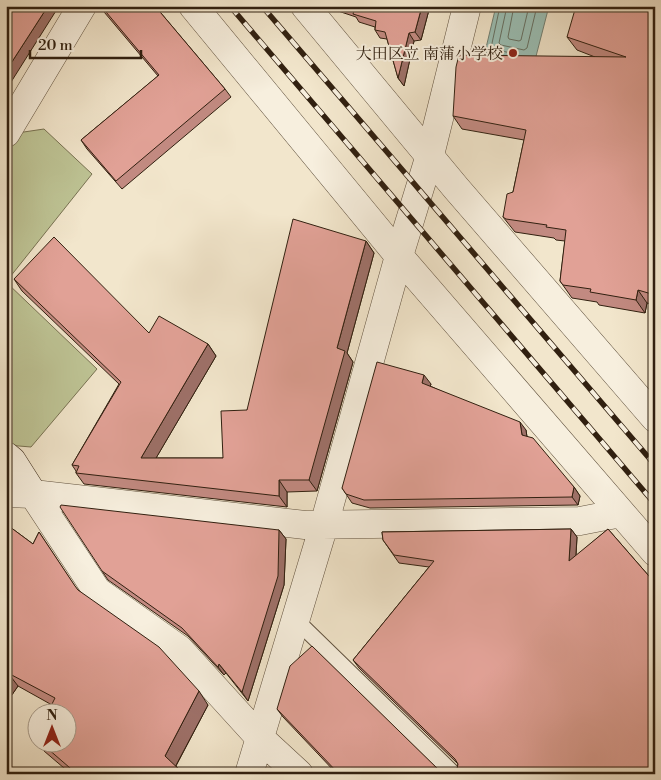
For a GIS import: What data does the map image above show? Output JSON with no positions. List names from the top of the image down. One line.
{"places":["大田区立 南蒲小学校"],"scale_bar":"20 m","north":"top"}
